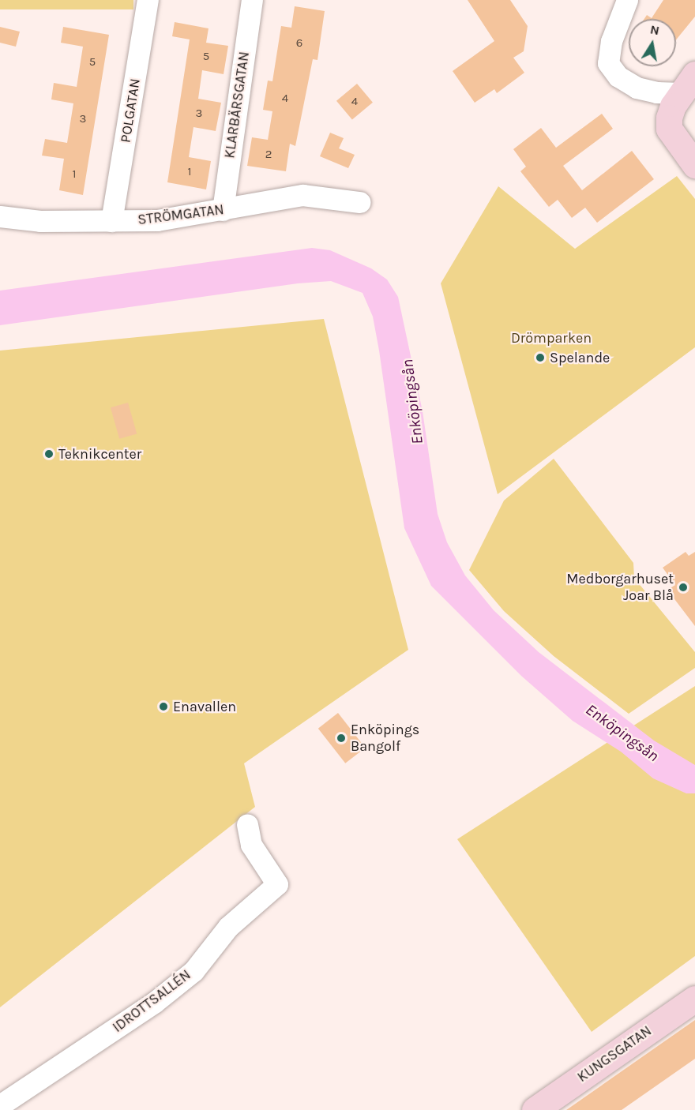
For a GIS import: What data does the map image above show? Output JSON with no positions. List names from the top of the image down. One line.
{"streets":{"street":["KLARBÄRSGATAN","POLGATAN","STRÖMGATAN","IDROTTSALLÉN","KUNGSGATAN"]},"crossings":[["KLARBÄRSGATAN","STRÖMGATAN"],["POLGATAN","STRÖMGATAN"]],"water":["Enköpingsån"],"parks":["Drömparken"],"places":["Spelande","Teknikcenter","Medborgarhuset Joar Blå","Enavallen","Enköpings Bangolf"],"house_numbers":["6","5","5","4","4","3","3","2","1","1"],"north":"top"}
